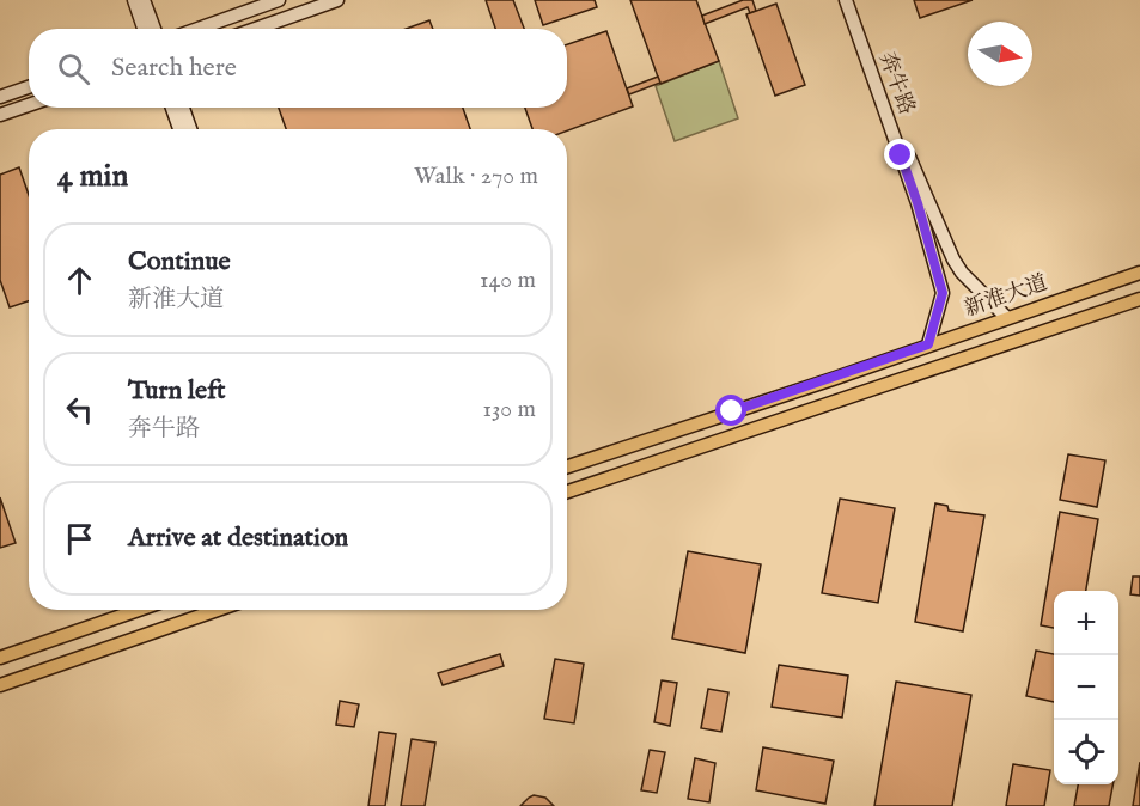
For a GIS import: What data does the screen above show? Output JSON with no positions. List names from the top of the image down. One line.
{"streets":{"main road":["新淮大道"],"street":["奔牛路"]},"crossings":[["奔牛路","新淮大道"]],"north":"right","page":{"search":"Search here","heading":["4 min","Walk · 270 m"],"list":[["Continue","新淮大道","140 m"],["Turn left","奔牛路","130 m"],"Arrive at destination"],"map_buttons":["+","−"]}}
